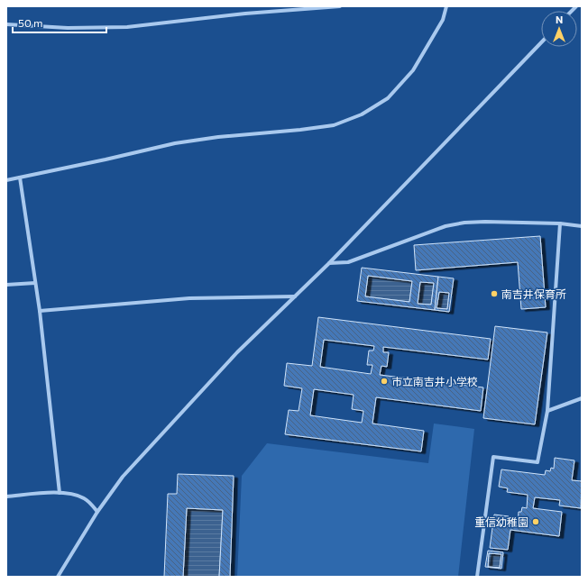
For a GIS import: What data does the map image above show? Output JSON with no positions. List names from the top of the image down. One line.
{"places":["南吉井保育所","市立南吉井小学校","重信幼稚園"],"scale_bar":"50 m","north":"top"}
